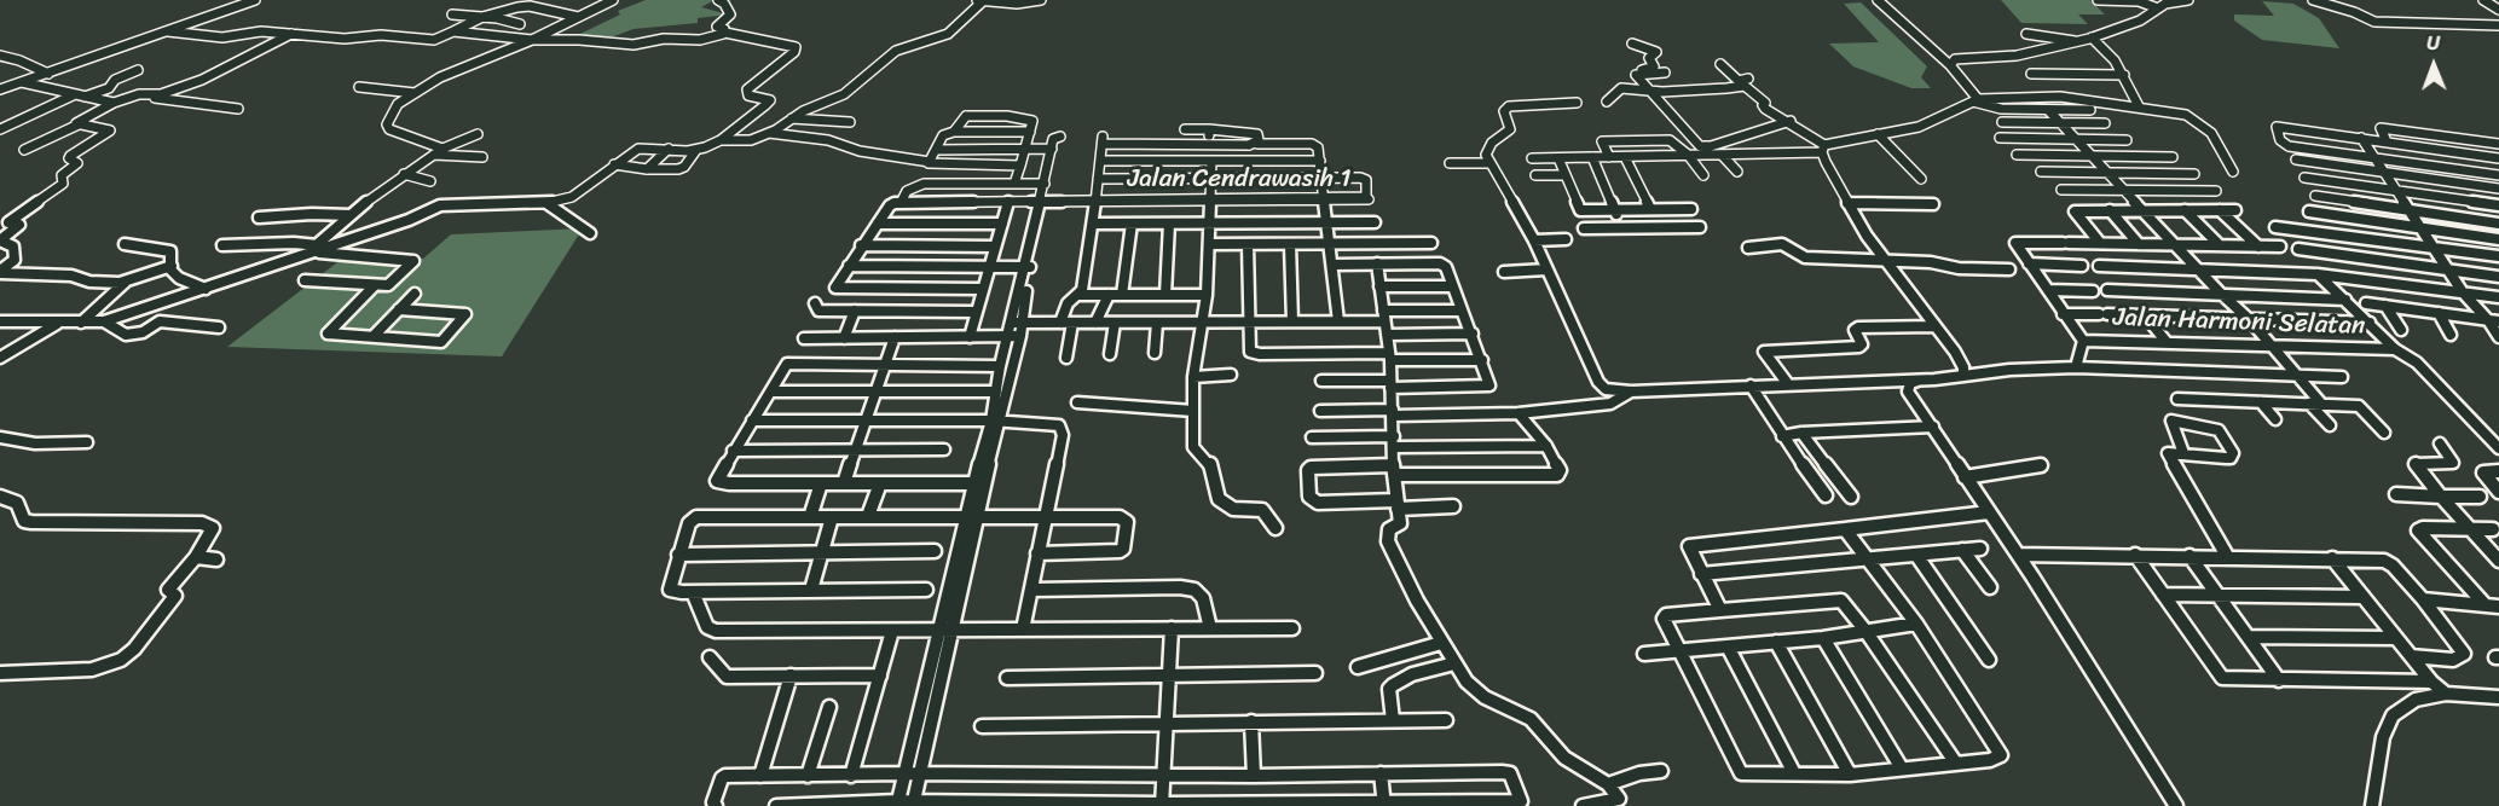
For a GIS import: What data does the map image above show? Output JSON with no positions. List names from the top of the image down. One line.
{"streets":{"street":["Jalan Cendrawasih 1","Jalan Harmoni Selatan"]},"north":"top"}
